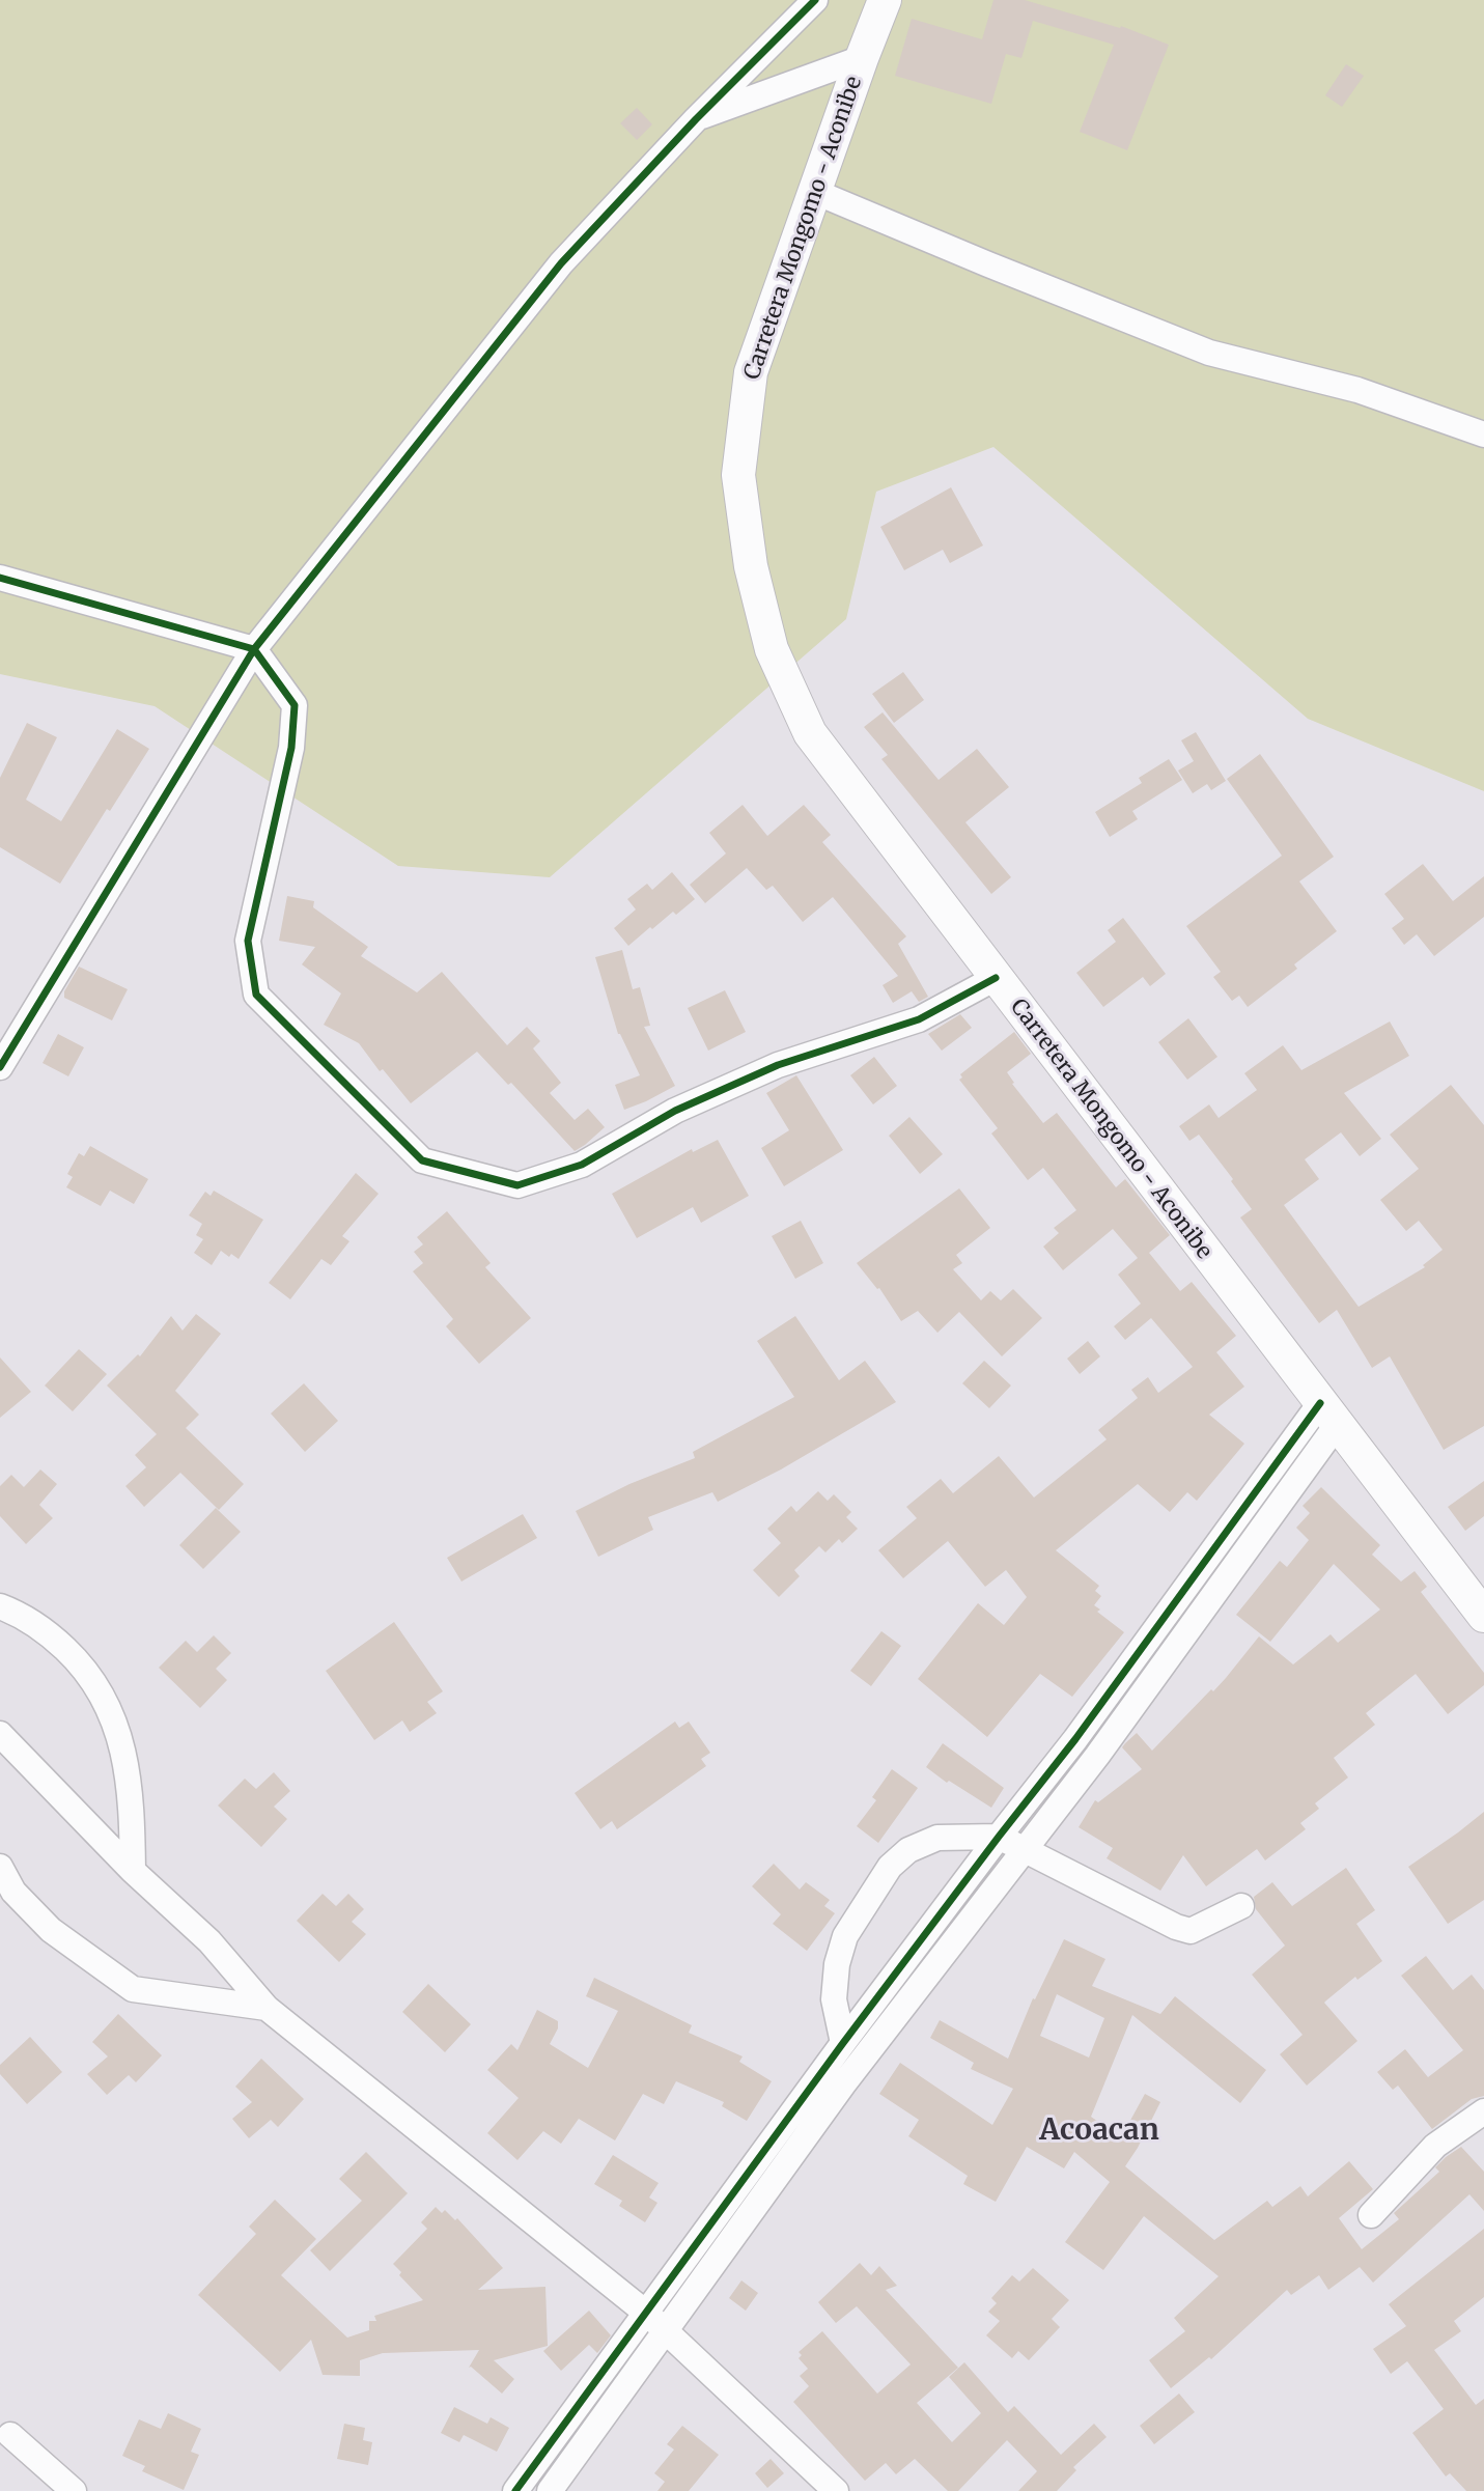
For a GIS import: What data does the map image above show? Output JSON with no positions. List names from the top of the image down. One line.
{"streets":{"main road":["Carretera Mongomo - Aconibe"]},"districts":["Acoacan"]}
